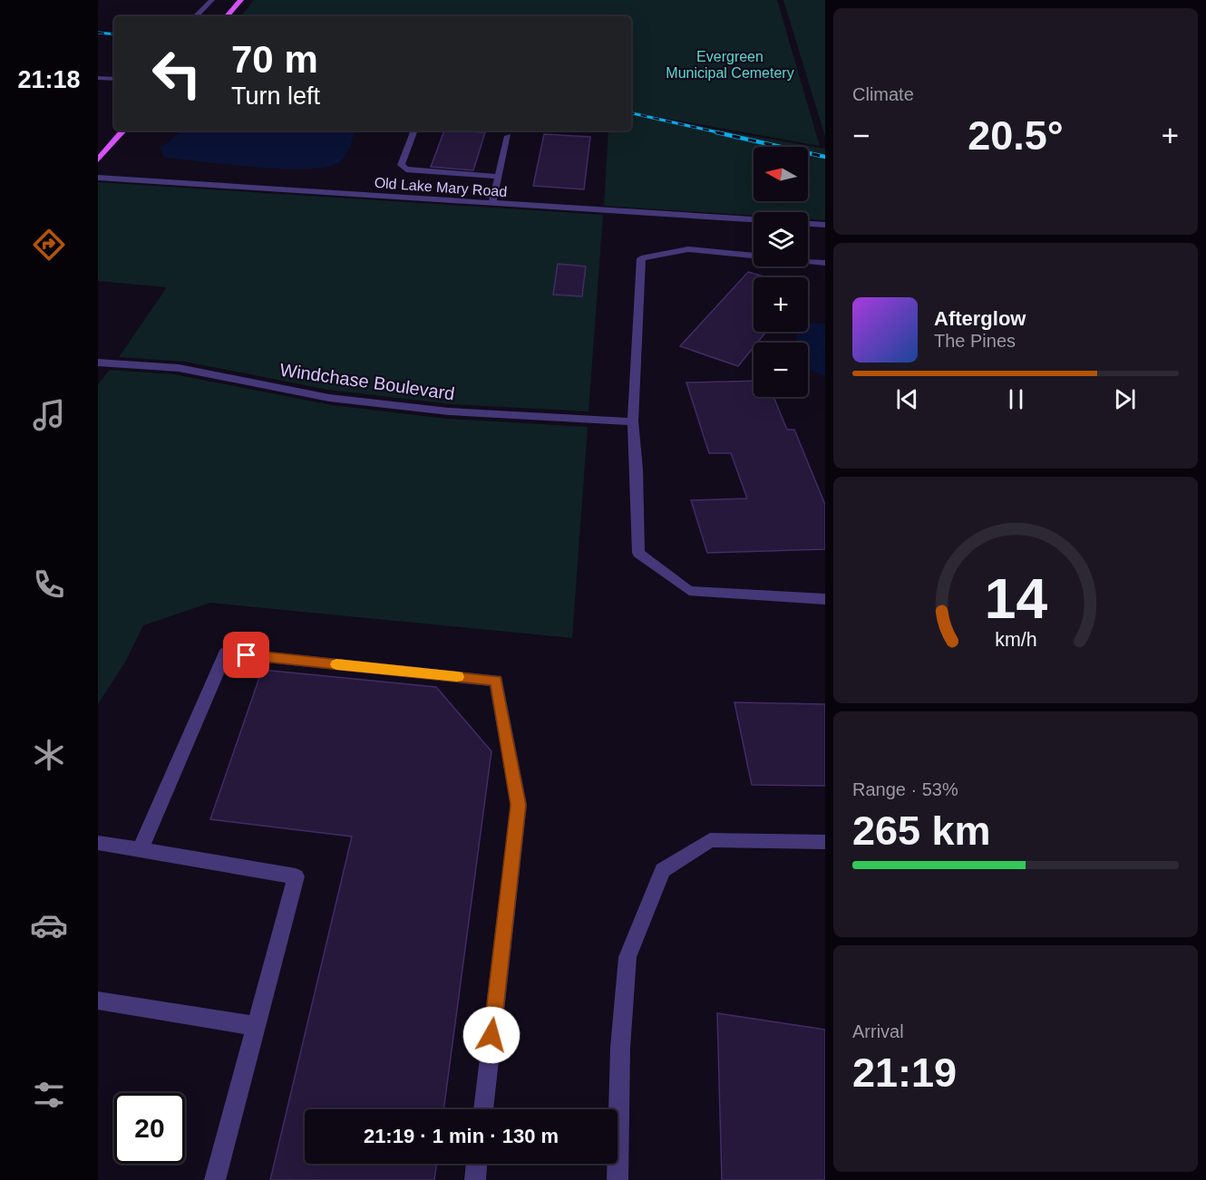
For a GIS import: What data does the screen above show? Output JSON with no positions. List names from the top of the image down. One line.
{"streets":{"street":["Old Lake Mary Road","Windchase Boulevard"]},"parks":["Evergreen Municipal Cemetery"],"north":"left","page":{"tabs":"21:18","tile":["Climate",["Range · 53%","265 km"],["Arrival","21:19"]],"turn":["70 m","Turn left"],"heat":["−","20.5°","+"],"map_buttons":["+","−"],"song":["Afterglow","The Pines"],"limit":"20","trip":"21:19 · 1 min · 130 m","gauge":["14","km/h"]}}
